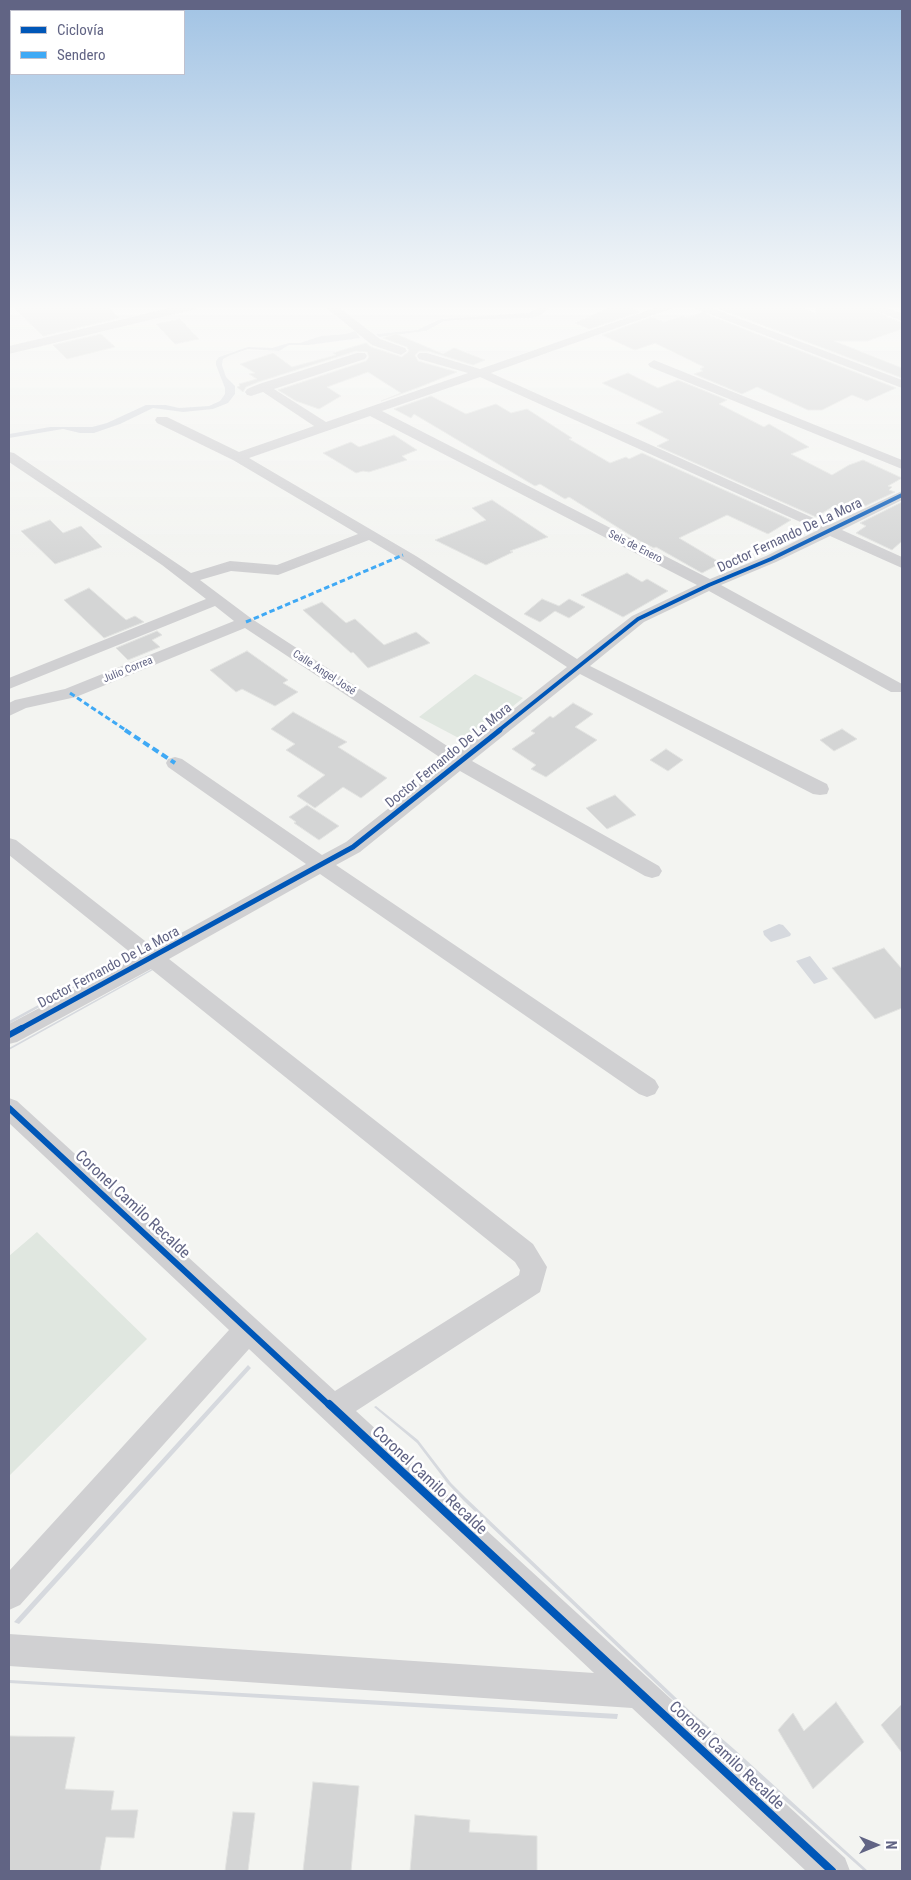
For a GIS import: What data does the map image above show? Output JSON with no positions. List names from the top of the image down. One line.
{"streets":{"street":["Doctor Fernando De La Mora","Seis de Enero","Julio Correa","Calle Angel José","Coronel Camilo Recalde"]},"crossings":[["Doctor Fernando De La Mora","Seis de Enero"],["Doctor Fernando De La Mora","Calle Angel José"],["Julio Correa","Calle Angel José"]],"legend":["Ciclovía","Sendero"],"north":"right"}
